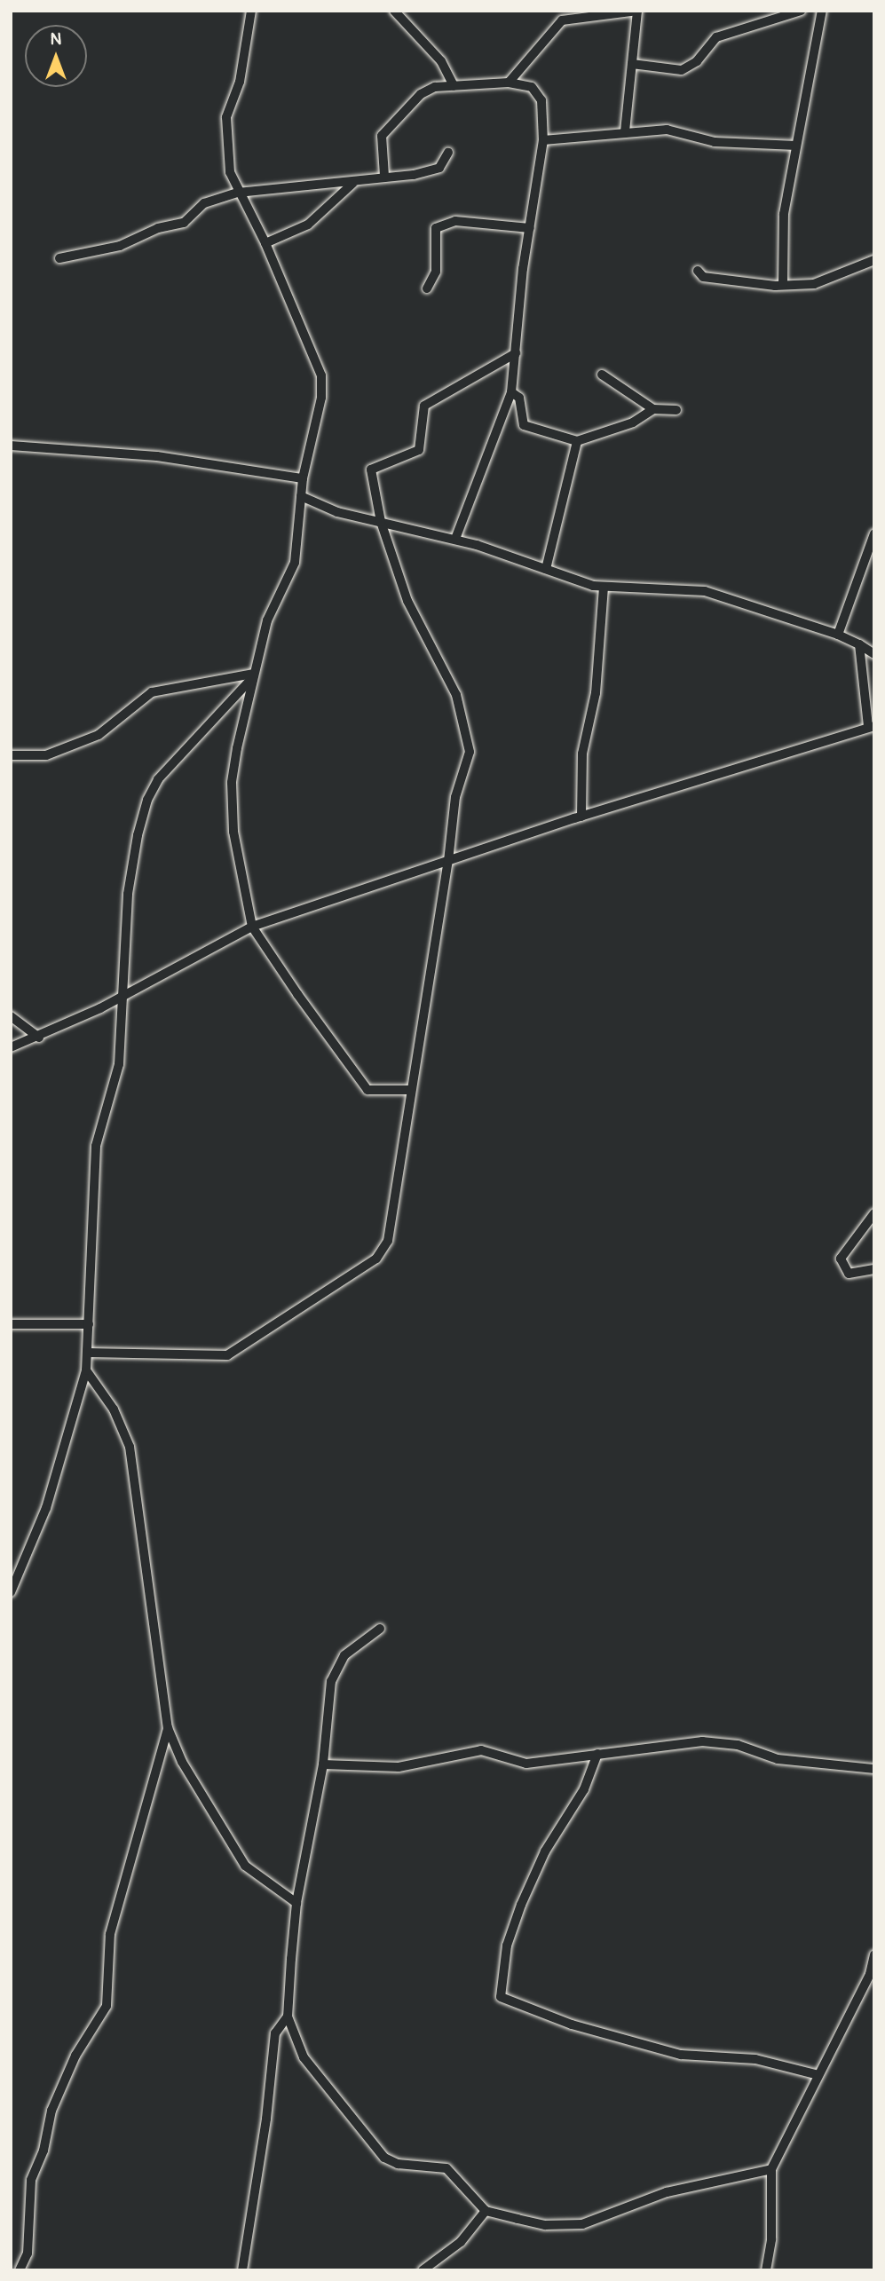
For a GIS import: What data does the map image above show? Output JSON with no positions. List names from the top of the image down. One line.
{"north":"top"}
